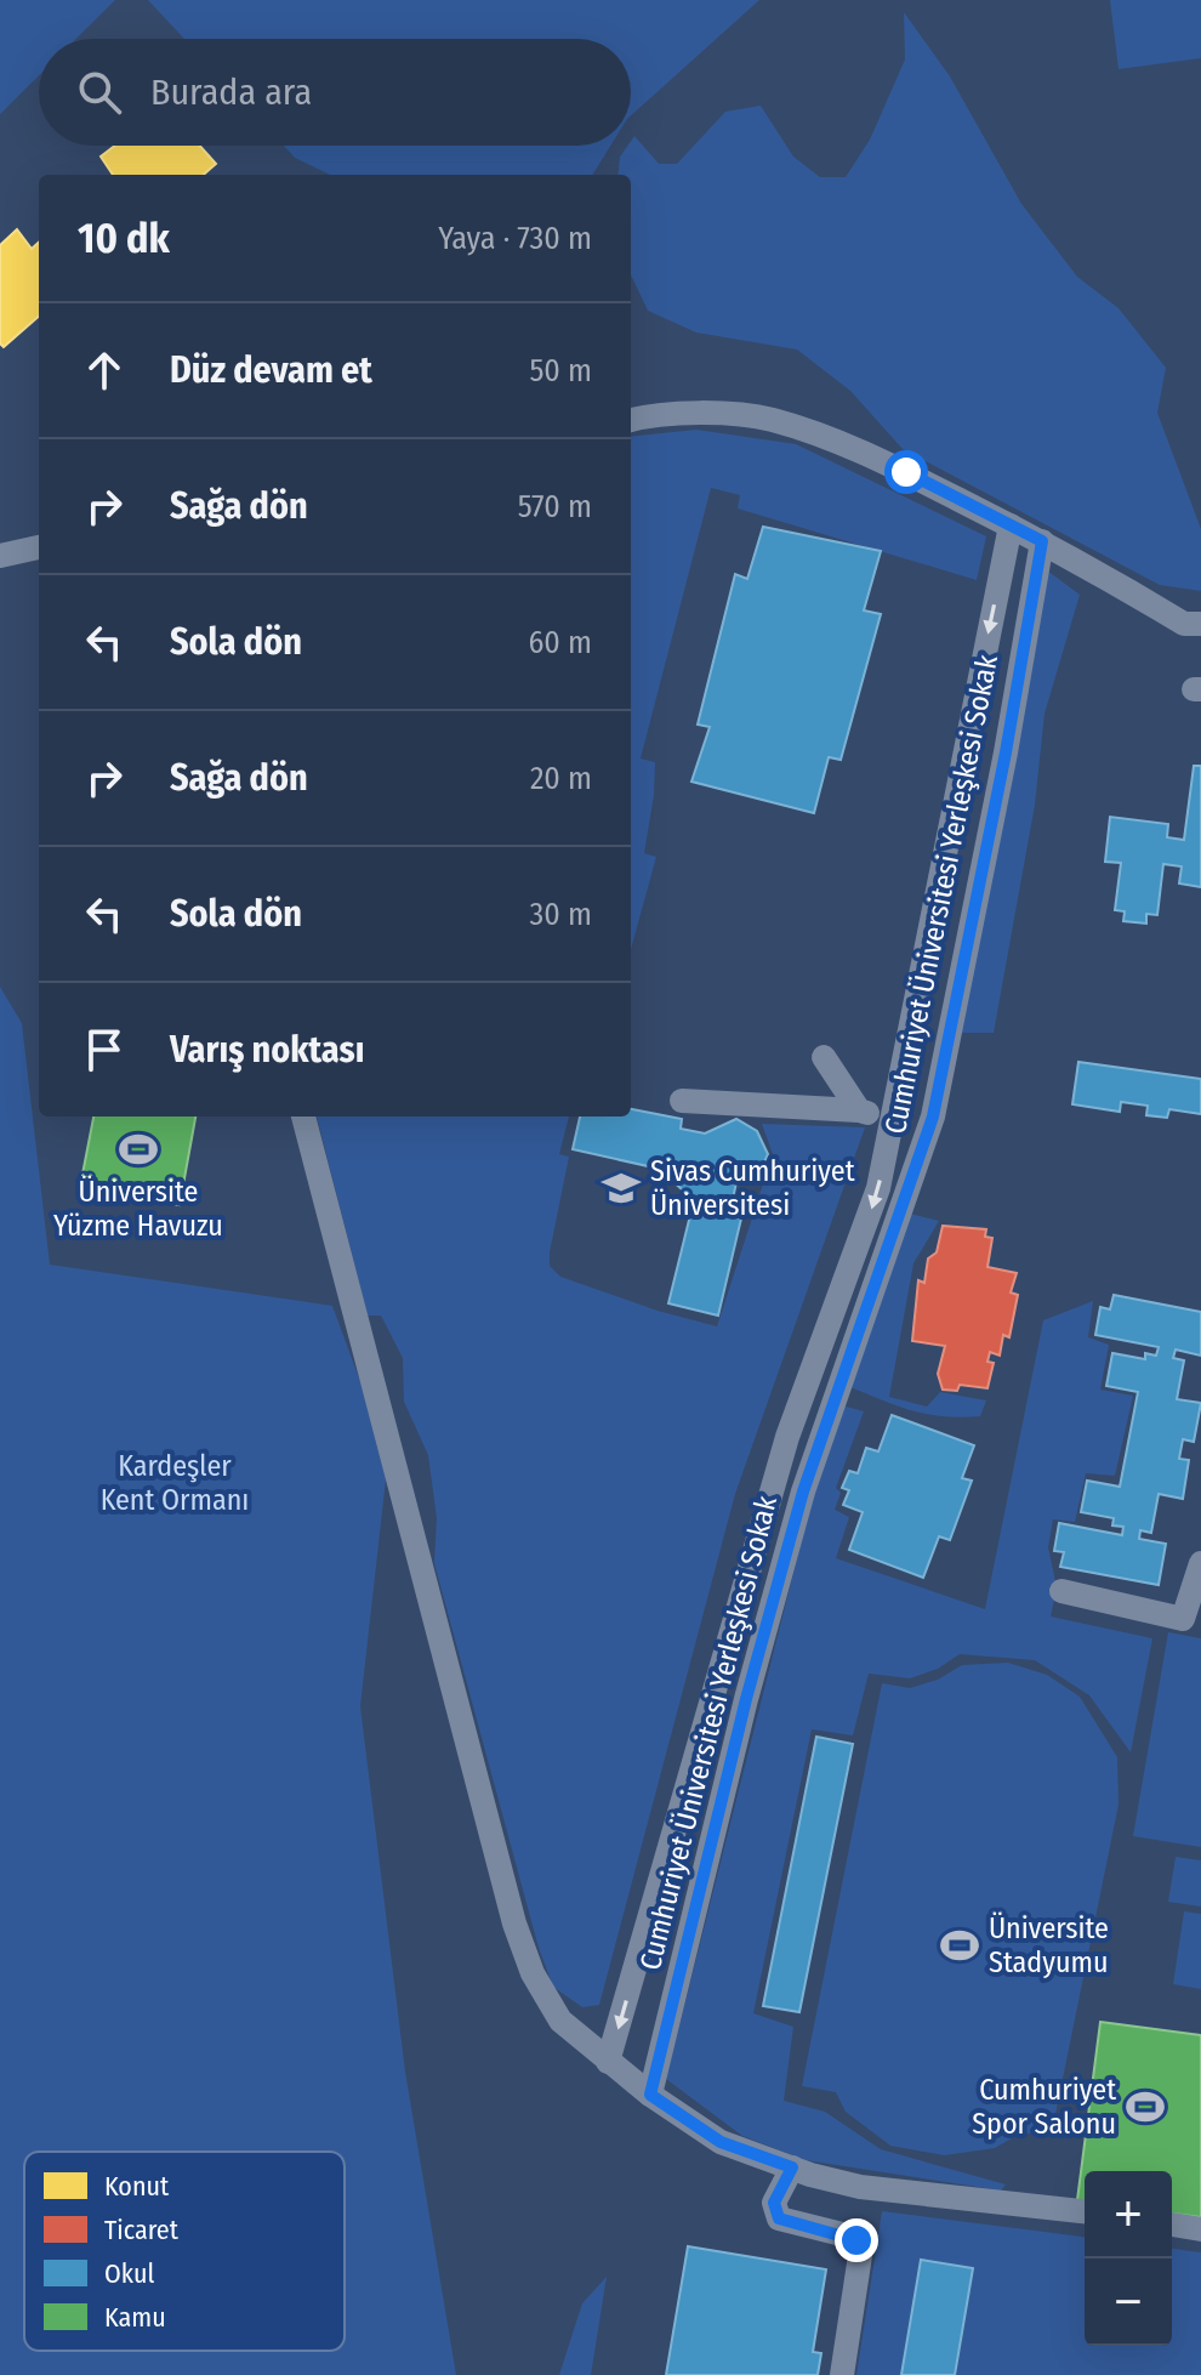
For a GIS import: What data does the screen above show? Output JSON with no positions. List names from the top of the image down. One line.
{"streets":{"street":["Cumhuriyet Üniversitesi Yerleşkesi Sokak"]},"parks":["Kardeşler Kent Ormanı"],"places":{"sports":["Üniversite Yüzme Havuzu","Üniversite Stadyumu","Cumhuriyet Spor Salonu"],"school or university":["Sivas Cumhuriyet Üniversitesi"]},"legend":["Konut","Ticaret","Okul","Kamu"],"page":{"search":"Burada ara","heading":["10 dk","Yaya · 730 m"],"list":[["Düz devam et","50 m"],["Sağa dön","570 m"],["Sola dön","60 m"],["Sağa dön","20 m"],["Sola dön","30 m"],"Varış noktası"],"map_buttons":["+","−"]}}
